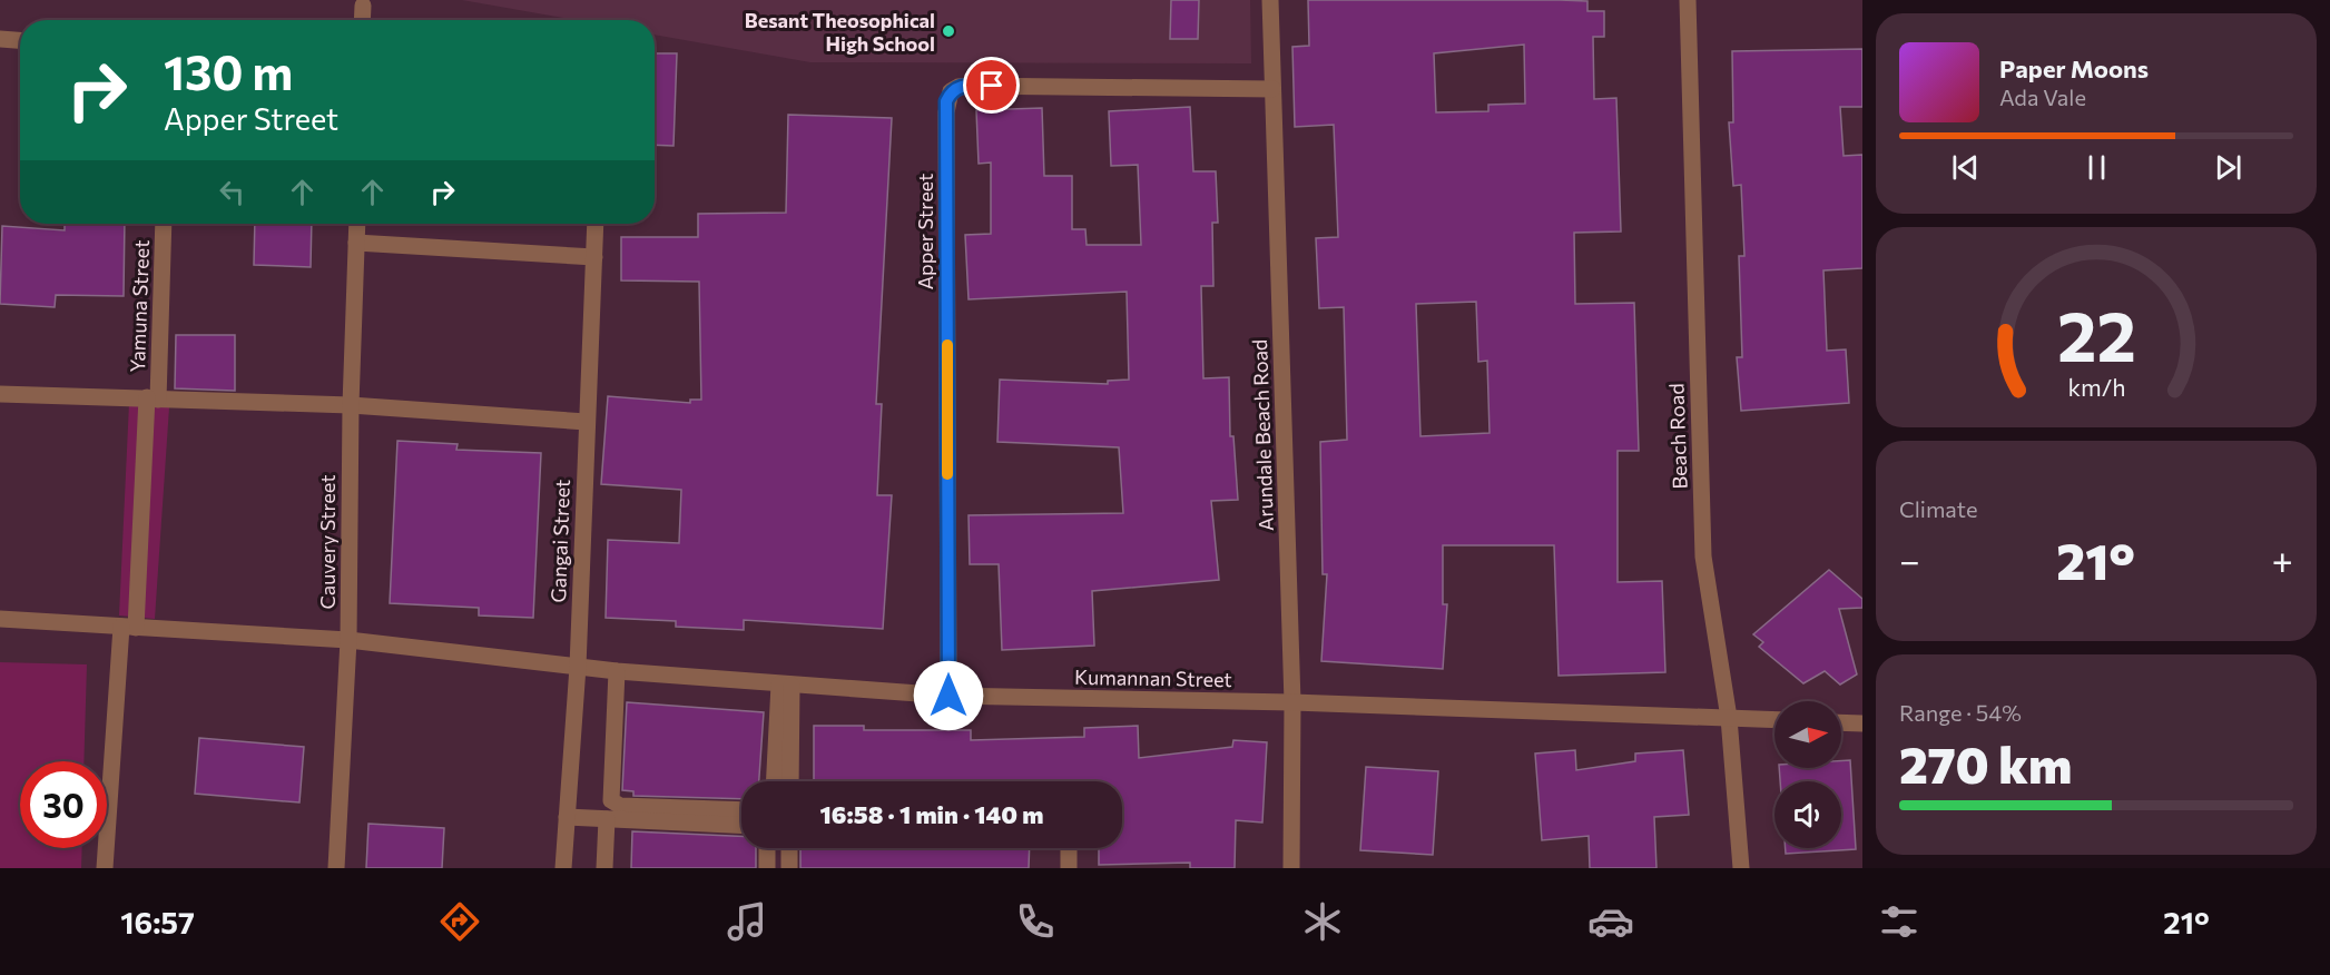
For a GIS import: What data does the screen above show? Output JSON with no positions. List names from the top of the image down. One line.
{"streets":{"street":["Apper Street","Yamuna Street","Arundale Beach Road","Beach Road","Gangai Street","Cauvery Street","Kumannan Street"]},"crossings":[["Apper Street","Arundale Beach Road"],["Apper Street","Kumannan Street"],["Yamuna Street","Kumannan Street"],["Arundale Beach Road","Kumannan Street"],["Beach Road","Kumannan Street"],["Gangai Street","Kumannan Street"],["Cauvery Street","Kumannan Street"]],"places":["Besant Theosophical High School"],"north":"right","page":{"turn":["130 m","Apper Street"],"song":["Paper Moons","Ada Vale"],"tile":["Climate",["Range · 54%","270 km"]],"heat":["−","21°","+"],"limit":"30","trip":"16:58 · 1 min · 140 m","tabs":["16:57","21°"],"gauge":["22","km/h"]}}
